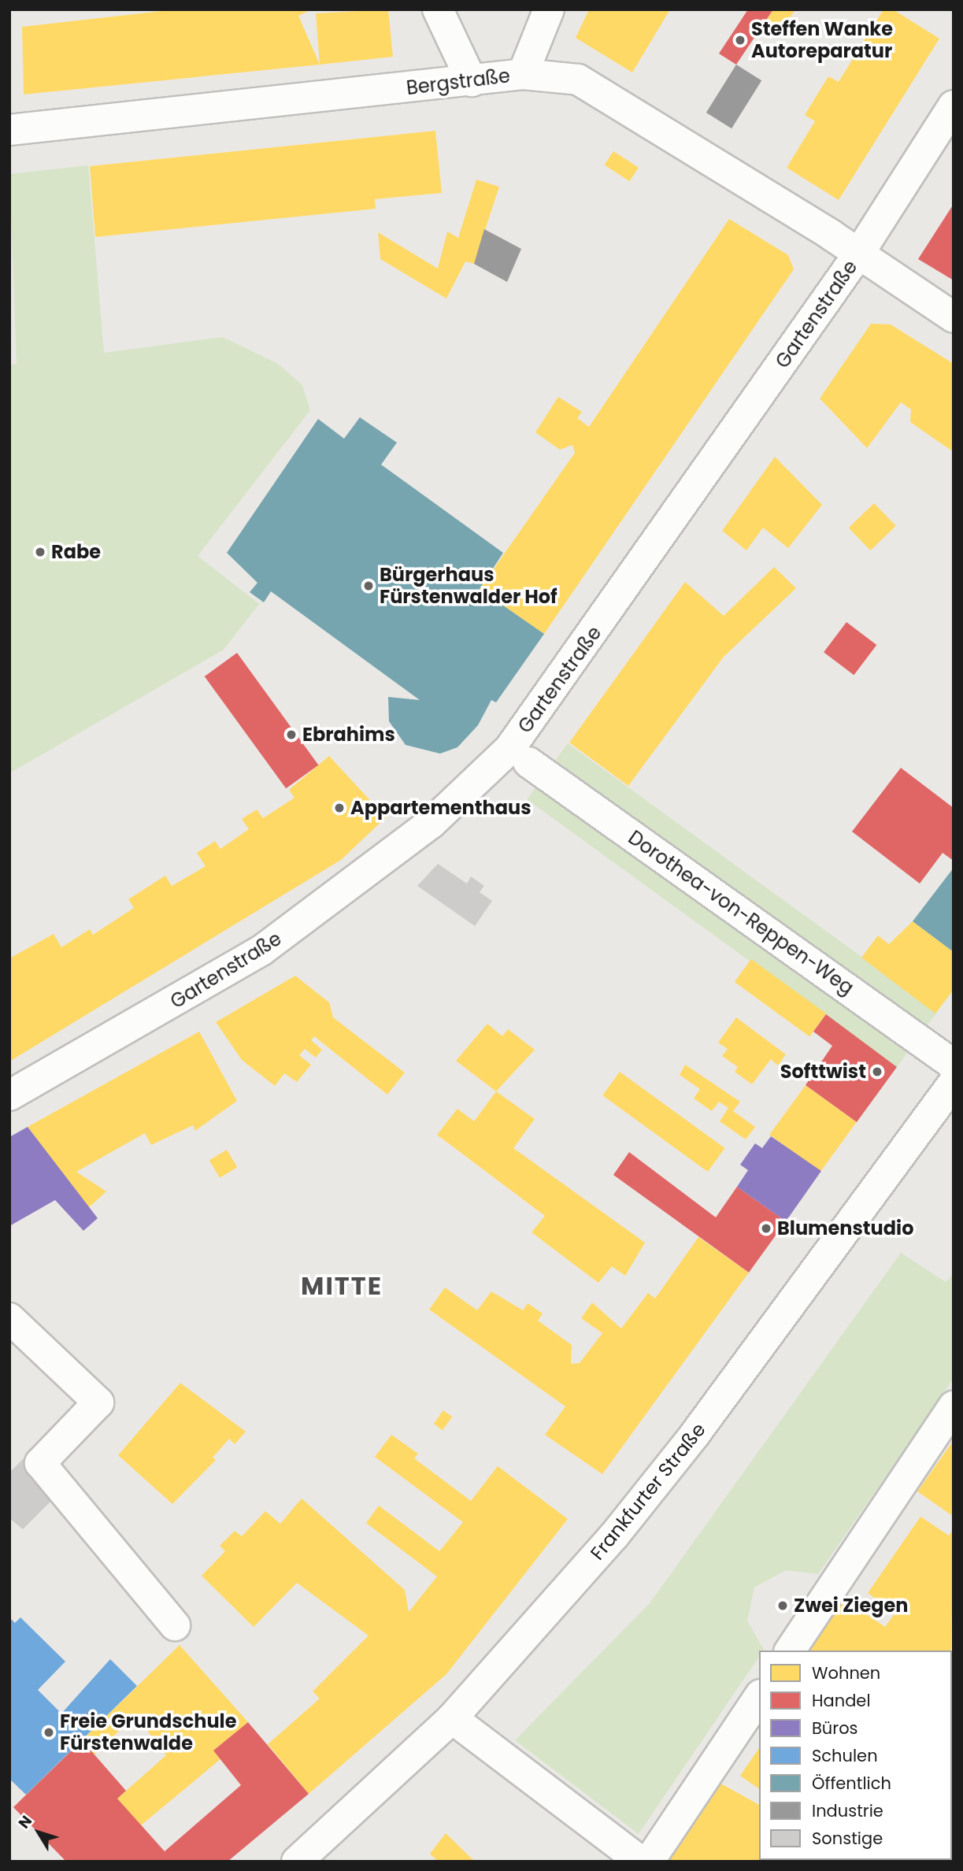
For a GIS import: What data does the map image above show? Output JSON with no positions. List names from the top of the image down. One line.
{"streets":{"street":["Bergstraße","Gartenstraße","Dorothea-von-Reppen-Weg","Frankfurter Straße"]},"crossings":[["Bergstraße","Gartenstraße"]],"districts":["MITTE"],"places":["Steffen Wanke Autoreparatur","Rabe","Bürgerhaus Fürstenwalder Hof","Ebrahims","Appartementhaus","Softtwist","Blumenstudio","Zwei Ziegen","Freie Grundschule Fürstenwalde"],"legend":["Wohnen","Handel","Büros","Schulen","Öffentlich","Industrie","Sonstige"],"north":"top left"}
